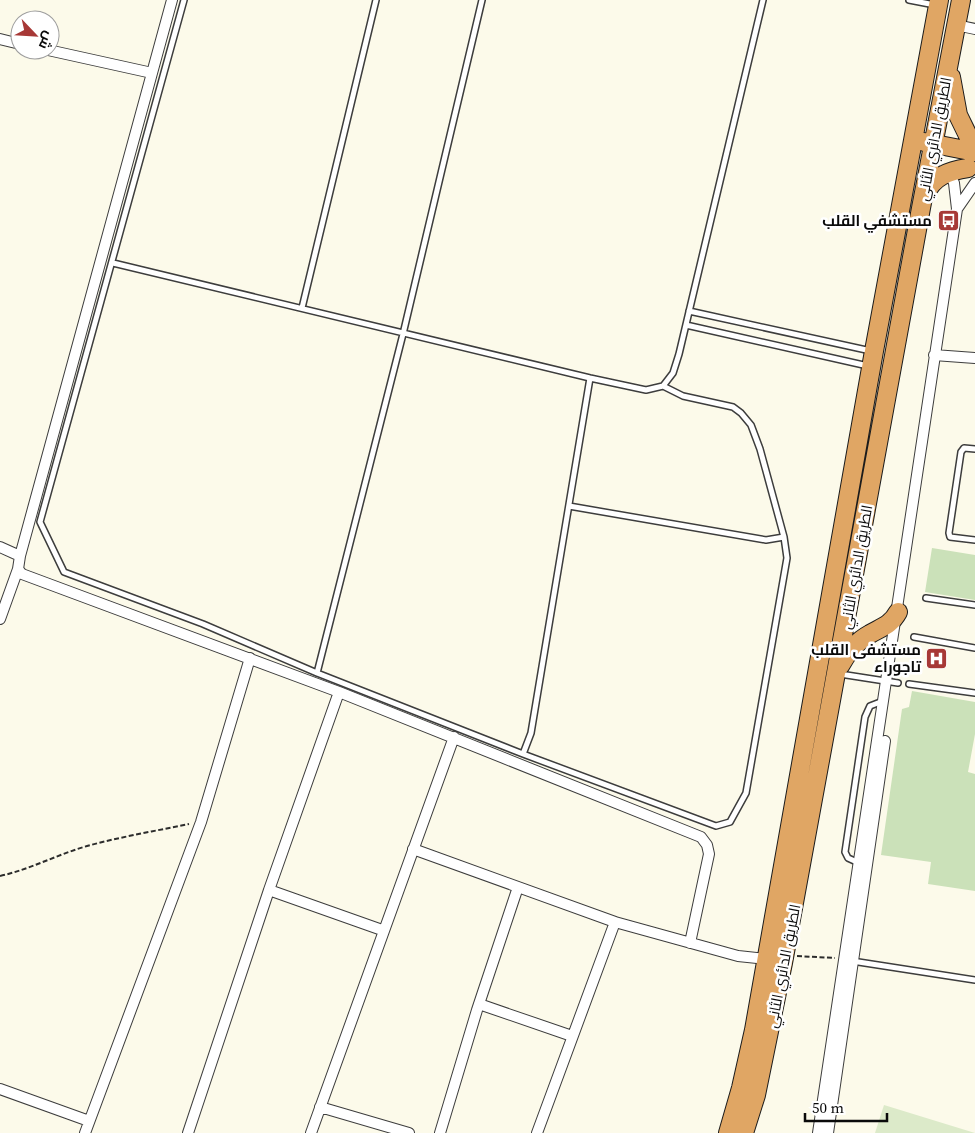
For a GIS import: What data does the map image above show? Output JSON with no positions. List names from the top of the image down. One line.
{"streets":{"highway":["الطريق الدائري الثاني"]},"places":{"bus stop":["مستشفي القلب"],"hospital":["مستشفى القلب تاجوراء"]},"scale_bar":"50 m","north":"bottom right"}
